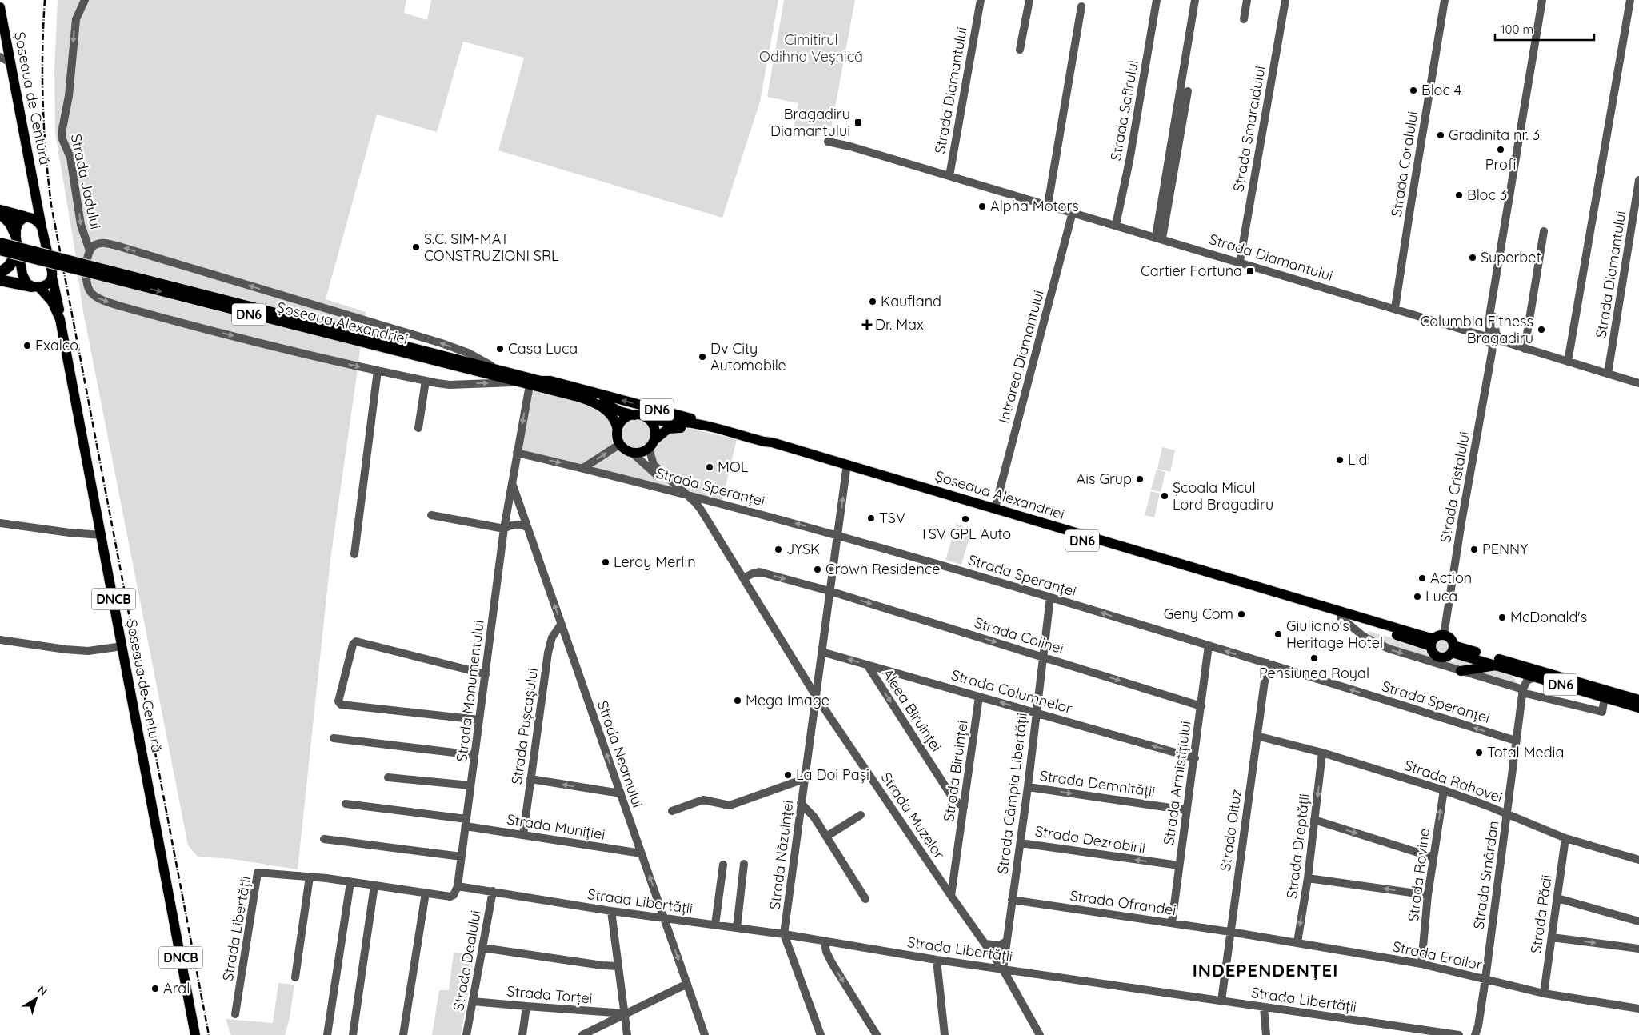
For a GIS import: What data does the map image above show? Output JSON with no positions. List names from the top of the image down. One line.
{"streets":{"main road":["Șoseaua de Centură","DN6","Șoseaua Alexandriei","DNCB"],"street":["Strada Diamantului","Strada Safirului","Strada Smaraldului","Strada Coralului","Strada Jadului","Intrarea Diamantului","Strada Speranței","Strada Cristalului","Strada Colinei","Strada Monumentului","Strada Columnelor","Aleea Biruinței","Strada Pușcașului","Strada Neamului","Strada Biruinței","Strada Rahovei","Strada Armistițiului","Strada Demnității","Strada Câmpia Libertății","Strada Muzelor","Strada Muniției","Strada Oituz","Strada Dezrobirii","Strada Dreptății","Strada Năzuinței","Strada Rovine","Strada Smârdan","Strada Libertății","Strada Ofrandei","Strada Păcii","Strada Eroilor","Strada Dealului","Strada Torței"]},"crossings":[["Strada Diamantului","Strada Safirului"],["Strada Diamantului","Strada Smaraldului"],["Strada Diamantului","Strada Coralului"],["Strada Diamantului","Intrarea Diamantului"],["Strada Diamantului","Strada Cristalului"],["DN6","Șoseaua Alexandriei"],["DN6","Strada Cristalului"],["Șoseaua Alexandriei","Intrarea Diamantului"],["Șoseaua Alexandriei","Strada Cristalului"],["Șoseaua Alexandriei","Strada Monumentului"],["Șoseaua Alexandriei","Strada Năzuinței"],["Strada Speranței","Strada Monumentului"],["Strada Speranței","Strada Armistițiului"],["Strada Speranței","Strada Câmpia Libertății"],["Strada Speranței","Strada Muzelor"],["Strada Speranței","Strada Oituz"],["Strada Speranței","Strada Năzuinței"],["Strada Speranței","Strada Smârdan"],["Strada Colinei","Strada Armistițiului"],["Strada Colinei","Strada Câmpia Libertății"],["Strada Colinei","Strada Muzelor"],["Strada Colinei","Strada Năzuinței"],["Strada Monumentului","Strada Neamului"],["Strada Monumentului","Strada Muniției"],["Strada Monumentului","Strada Libertății"],["Strada Columnelor","Aleea Biruinței"],["Strada Columnelor","Strada Biruinței"],["Strada Columnelor","Strada Armistițiului"],["Strada Columnelor","Strada Câmpia Libertății"],["Strada Columnelor","Strada Năzuinței"],["Aleea Biruinței","Strada Biruinței"],["Strada Pușcașului","Strada Neamului"],["Strada Pușcașului","Strada Muniției"],["Strada Neamului","Strada Muniției"],["Strada Neamului","Strada Libertății"],["Strada Biruinței","Strada Muzelor"],["Strada Rahovei","Strada Oituz"],["Strada Rahovei","Strada Dreptății"],["Strada Rahovei","Strada Rovine"],["Strada Rahovei","Strada Smârdan"],["Strada Rahovei","Strada Păcii"],["Strada Armistițiului","Strada Demnității"],["Strada Armistițiului","Strada Dezrobirii"],["Strada Armistițiului","Strada Ofrandei"],["Strada Demnității","Strada Câmpia Libertății"],["Strada Câmpia Libertății","Strada Muzelor"],["Strada Câmpia Libertății","Strada Dezrobirii"],["Strada Câmpia Libertății","Strada Libertății"],["Strada Câmpia Libertății","Strada Ofrandei"],["Strada Muzelor","Strada Năzuinței"],["Strada Muzelor","Strada Libertății"],["Strada Oituz","Strada Libertății"],["Strada Oituz","Strada Ofrandei"],["Strada Oituz","Strada Eroilor"],["Strada Dreptății","Strada Eroilor"],["Strada Năzuinței","Strada Libertății"],["Strada Rovine","Strada Eroilor"],["Strada Smârdan","Strada Eroilor"],["Strada Libertății","Strada Dealului"],["Strada Ofrandei","Strada Eroilor"],["Strada Păcii","Strada Eroilor"],["Strada Dealului","Strada Torței"]],"one_way":["Strada Jadului","Strada Speranței","Strada Colinei","Strada Columnelor","Aleea Biruinței","Strada Demnității","Strada Dezrobirii","Strada Dreptății","Strada Rovine"],"districts":["INDEPENDENȚEI"],"parks":["Cimitirul Odihna Veșnică"],"places":{"other":["Bloc 4","Gradinita nr. 3","Profi","Bloc 3","Alpha Motors","S.C. SIM-MAT CONSTRUZIONI SRL","Superbet","Kaufland","Columbia Fitness Bragadiru","Exalco","Casa Luca","Dv City Automobile","Lidl","MOL","Ais Grup","Școala Micul Lord Bragadiru","TSV","TSV GPL Auto","JYSK","PENNY","Leroy Merlin","Crown Residence","Action","Luca","Geny Com","McDonald's","Giuliano's Heritage Hotel","Pensiunea Royal","Mega Image","Total Media","La Doi Pași","Aral"],"transit":["Bragadiru Diamantului","Cartier Fortuna"],"health":["Dr. Max"]},"scale_bar":"100 m","north":"top right"}
